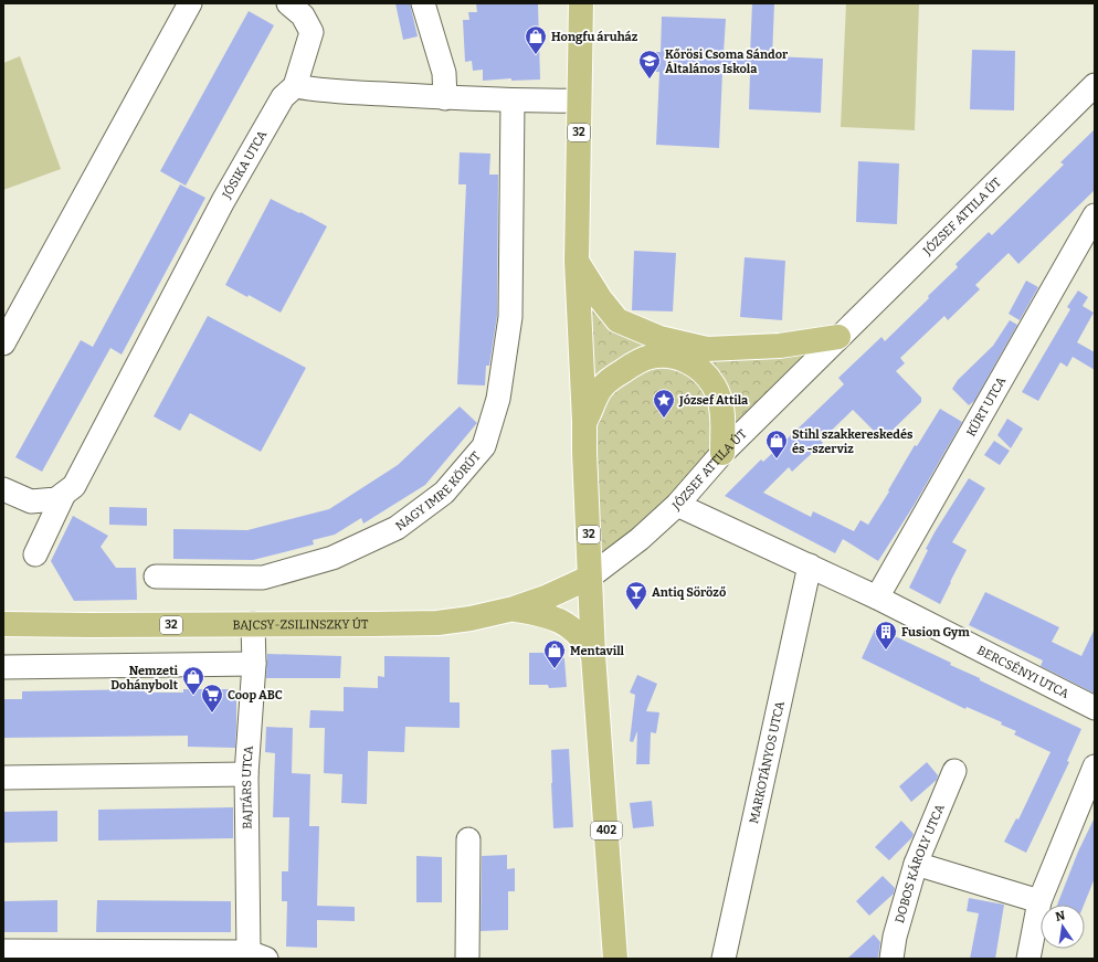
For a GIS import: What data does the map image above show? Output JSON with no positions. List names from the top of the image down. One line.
{"streets":{"main road":["32","BAJCSY-ZSILINSZKY ÚT","402"],"street":["JÓSIKA UTCA","JÓZSEF ATTILA ÚT","KÜRT UTCA","NAGY IMRE KÖRÚT","BERCSÉNYI UTCA","MARKOTÁNYOS UTCA","BAJTÁRS UTCA","DOBOS KÁROLY UTCA"]},"crossings":[["32","JÓZSEF ATTILA ÚT"],["32","BAJCSY-ZSILINSZKY ÚT"],["32","402"],["JÓZSEF ATTILA ÚT","BAJCSY-ZSILINSZKY ÚT"],["JÓZSEF ATTILA ÚT","BERCSÉNYI UTCA"],["JÓZSEF ATTILA ÚT","402"],["KÜRT UTCA","BERCSÉNYI UTCA"],["BAJCSY-ZSILINSZKY ÚT","BAJTÁRS UTCA"],["BAJCSY-ZSILINSZKY ÚT","402"],["BERCSÉNYI UTCA","MARKOTÁNYOS UTCA"]],"places":{"shop":["Hongfu áruház","Stihl szakkereskedés és -szerviz","Mentavill","Nemzeti Dohánybolt"],"school or university":["Kőrösi Csoma Sándor Általános Iskola"],"place":["József Attila"],"bar":["Antiq Söröző"],"building":["Fusion Gym"],"supermarket":["Coop ABC"]},"north":"top"}
